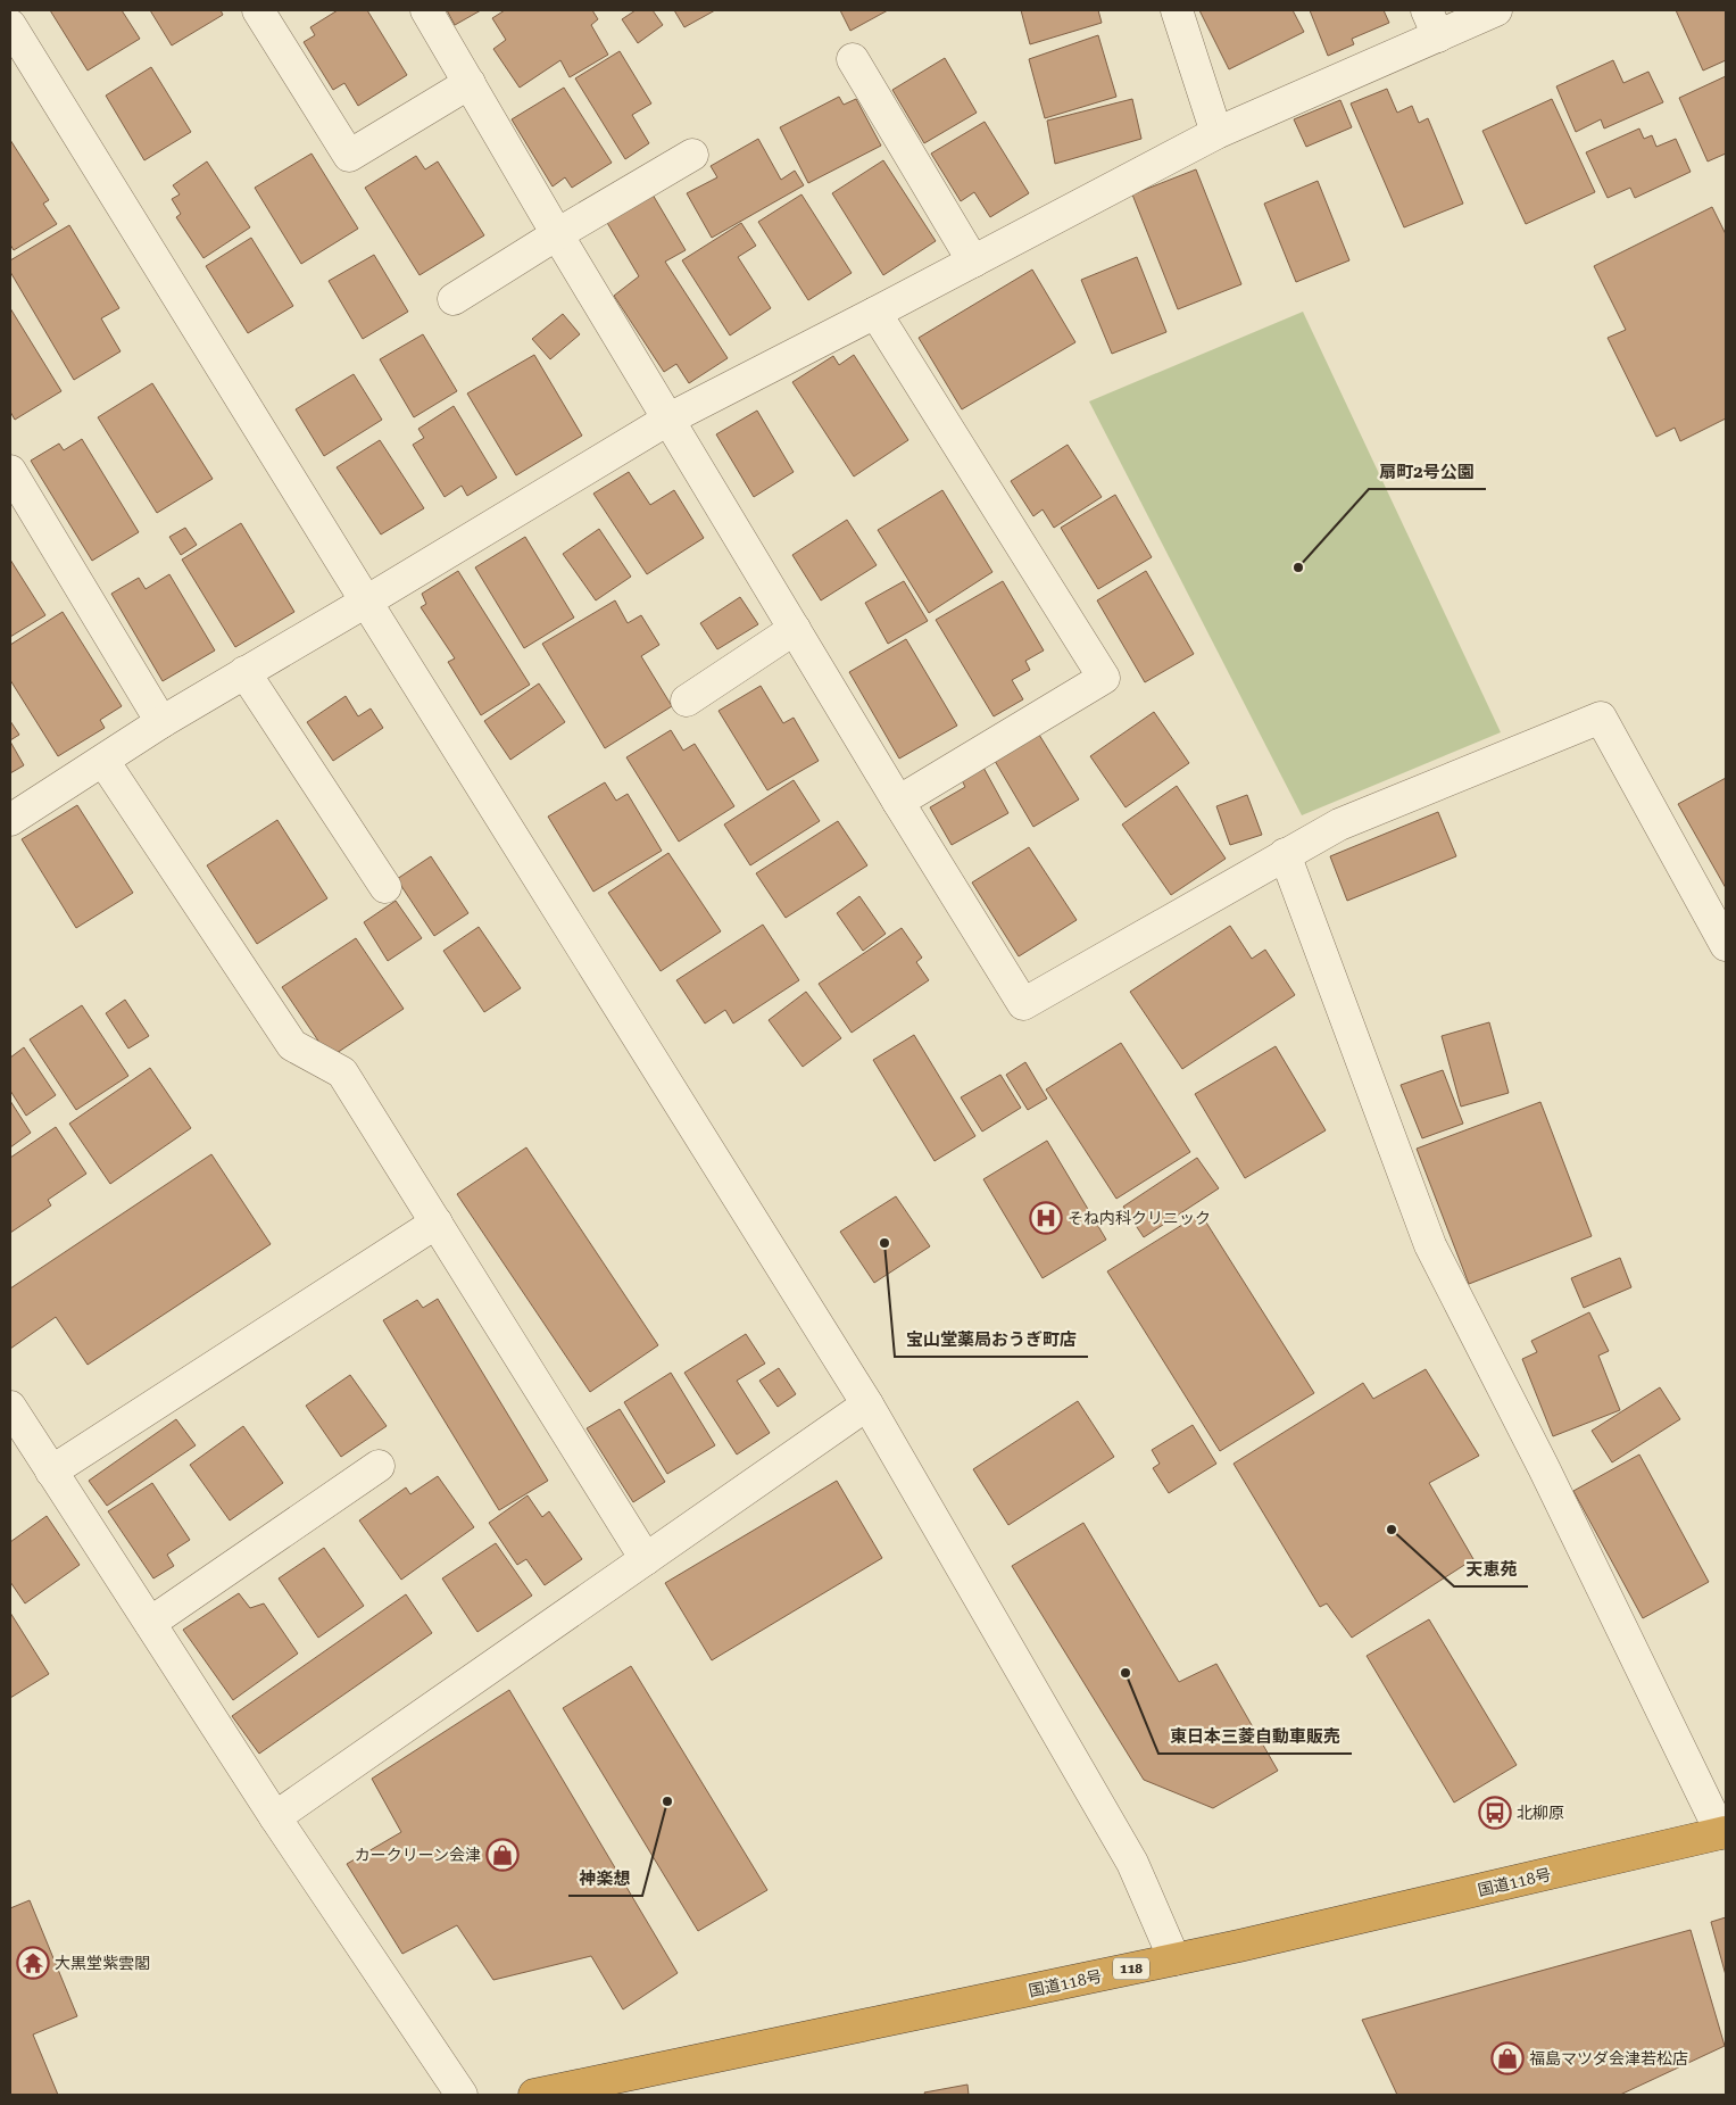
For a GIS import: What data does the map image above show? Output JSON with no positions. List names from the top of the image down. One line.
{"streets":{"highway":["国道118号","118"]},"places":{"other":["扇町2号公園","宝山堂薬局おうぎ町店","天恵苑","東日本三菱自動車販売","神楽想"],"hospital":["そね内科クリニック"],"bus stop":["北柳原"],"shop":["カークリーン会津","福島マツダ会津若松店"],"temple":["大黒堂紫雲閣"]}}
